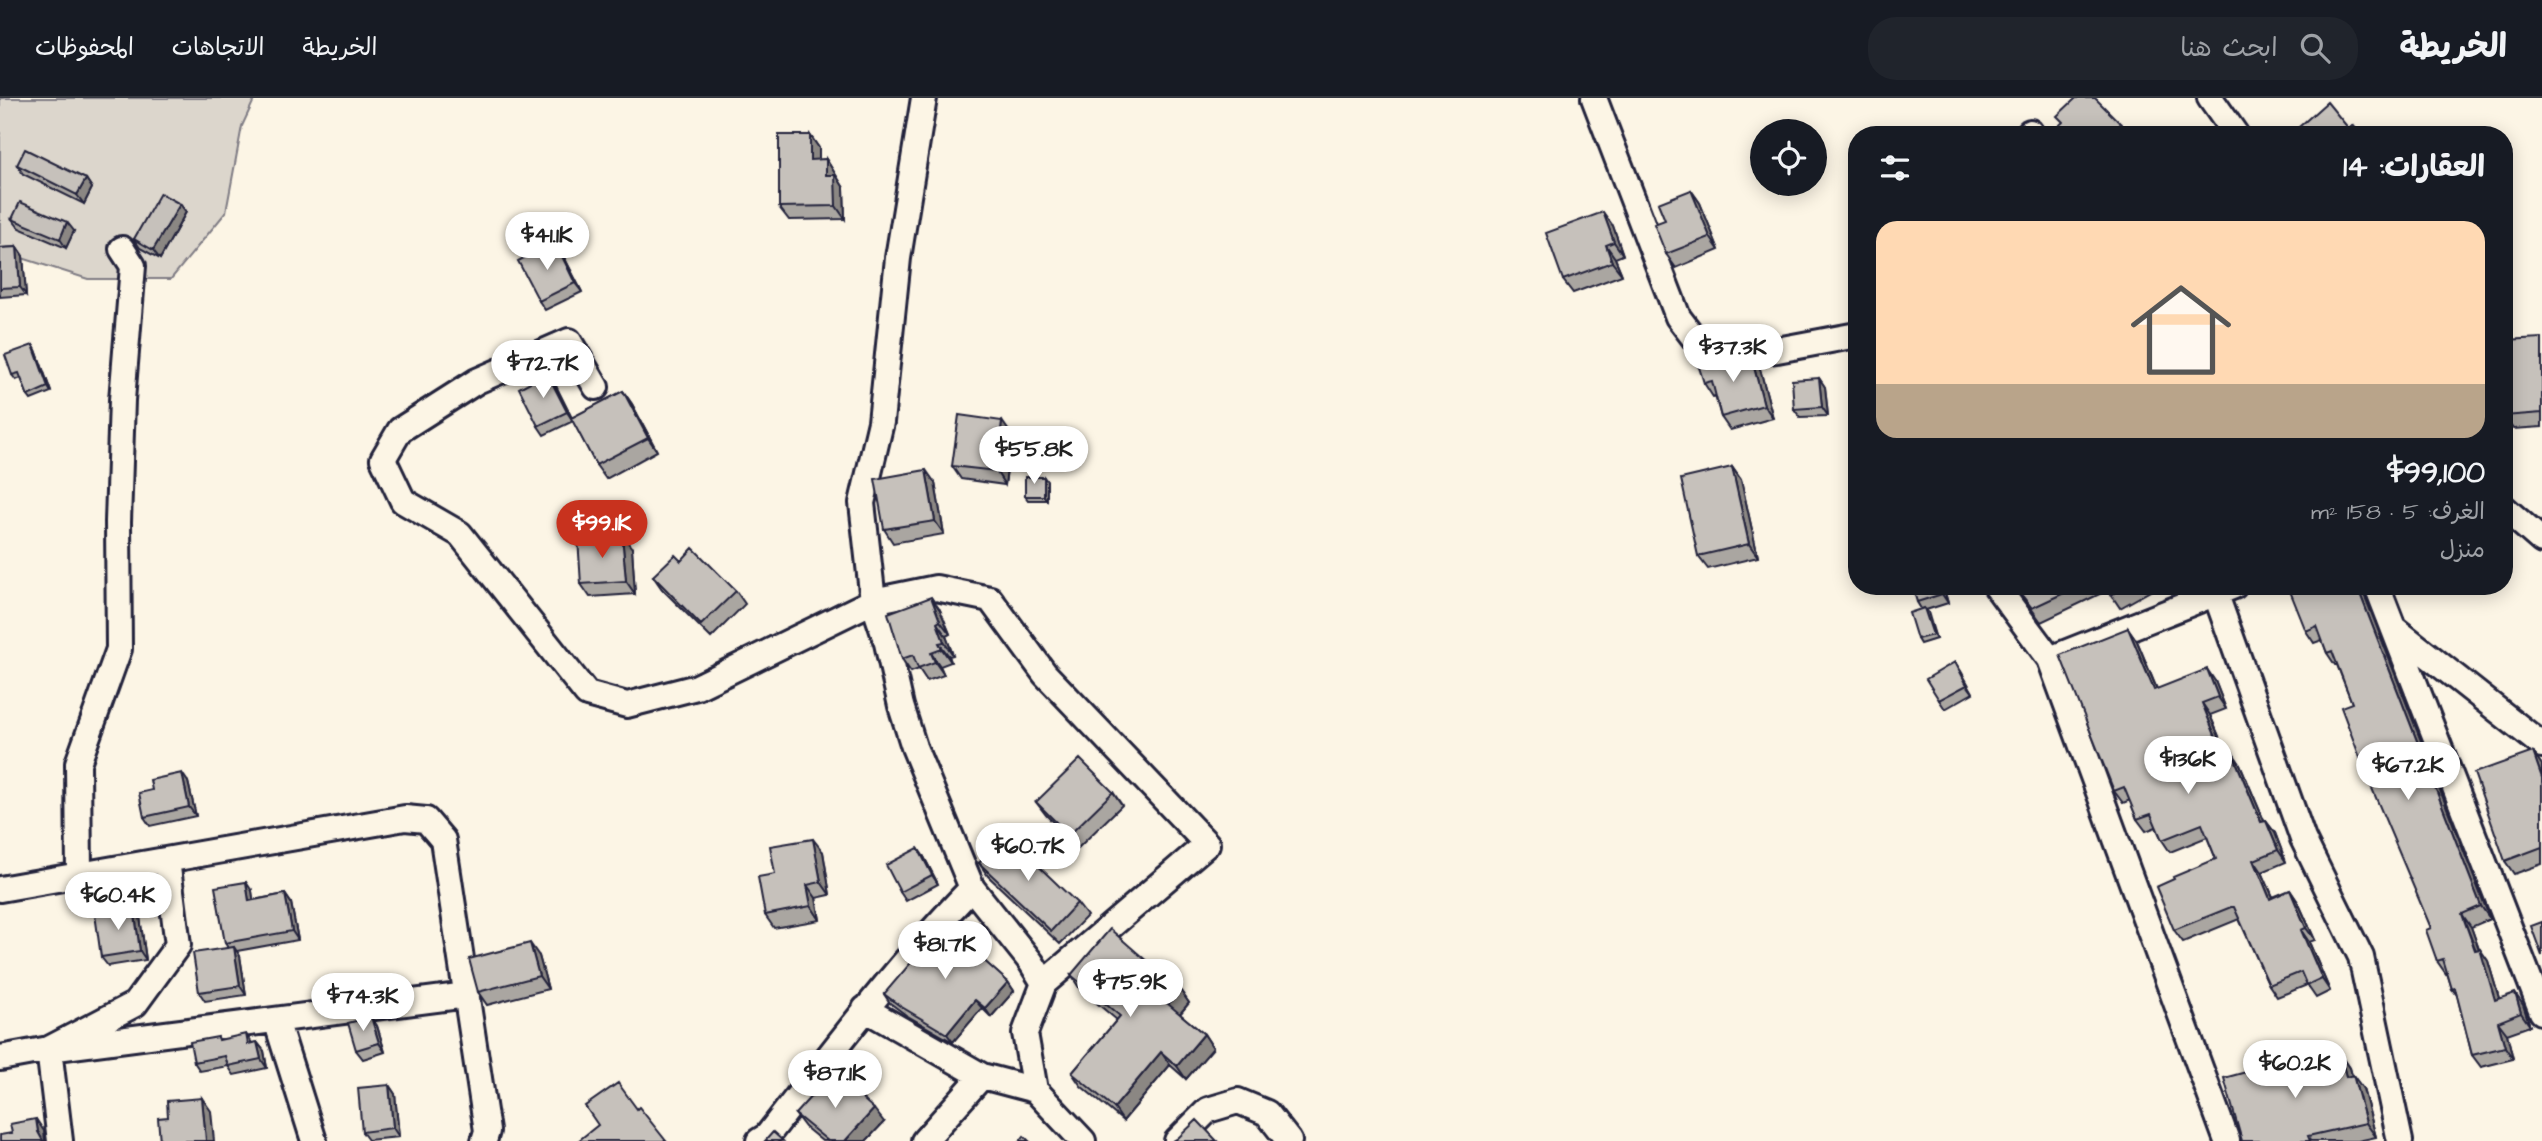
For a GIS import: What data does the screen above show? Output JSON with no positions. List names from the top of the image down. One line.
{"page":{"header":"الخريطة","search":"ابحث هنا","nav":["الخريطة","الاتجاهات","المحفوظات"],"heading":"العقارات: 14","list":[{"name":"$99,100","note":"الغرف: 5 · 158 m² · منزل"}],"price":["$41.1K","$37.3K","$72.7K","$55.8K","$99.1K","$136K","$67.2K","$60.7K","$60.4K","$81.7K","$75.9K","$74.3K","$60.2K","$87.1K"]}}
